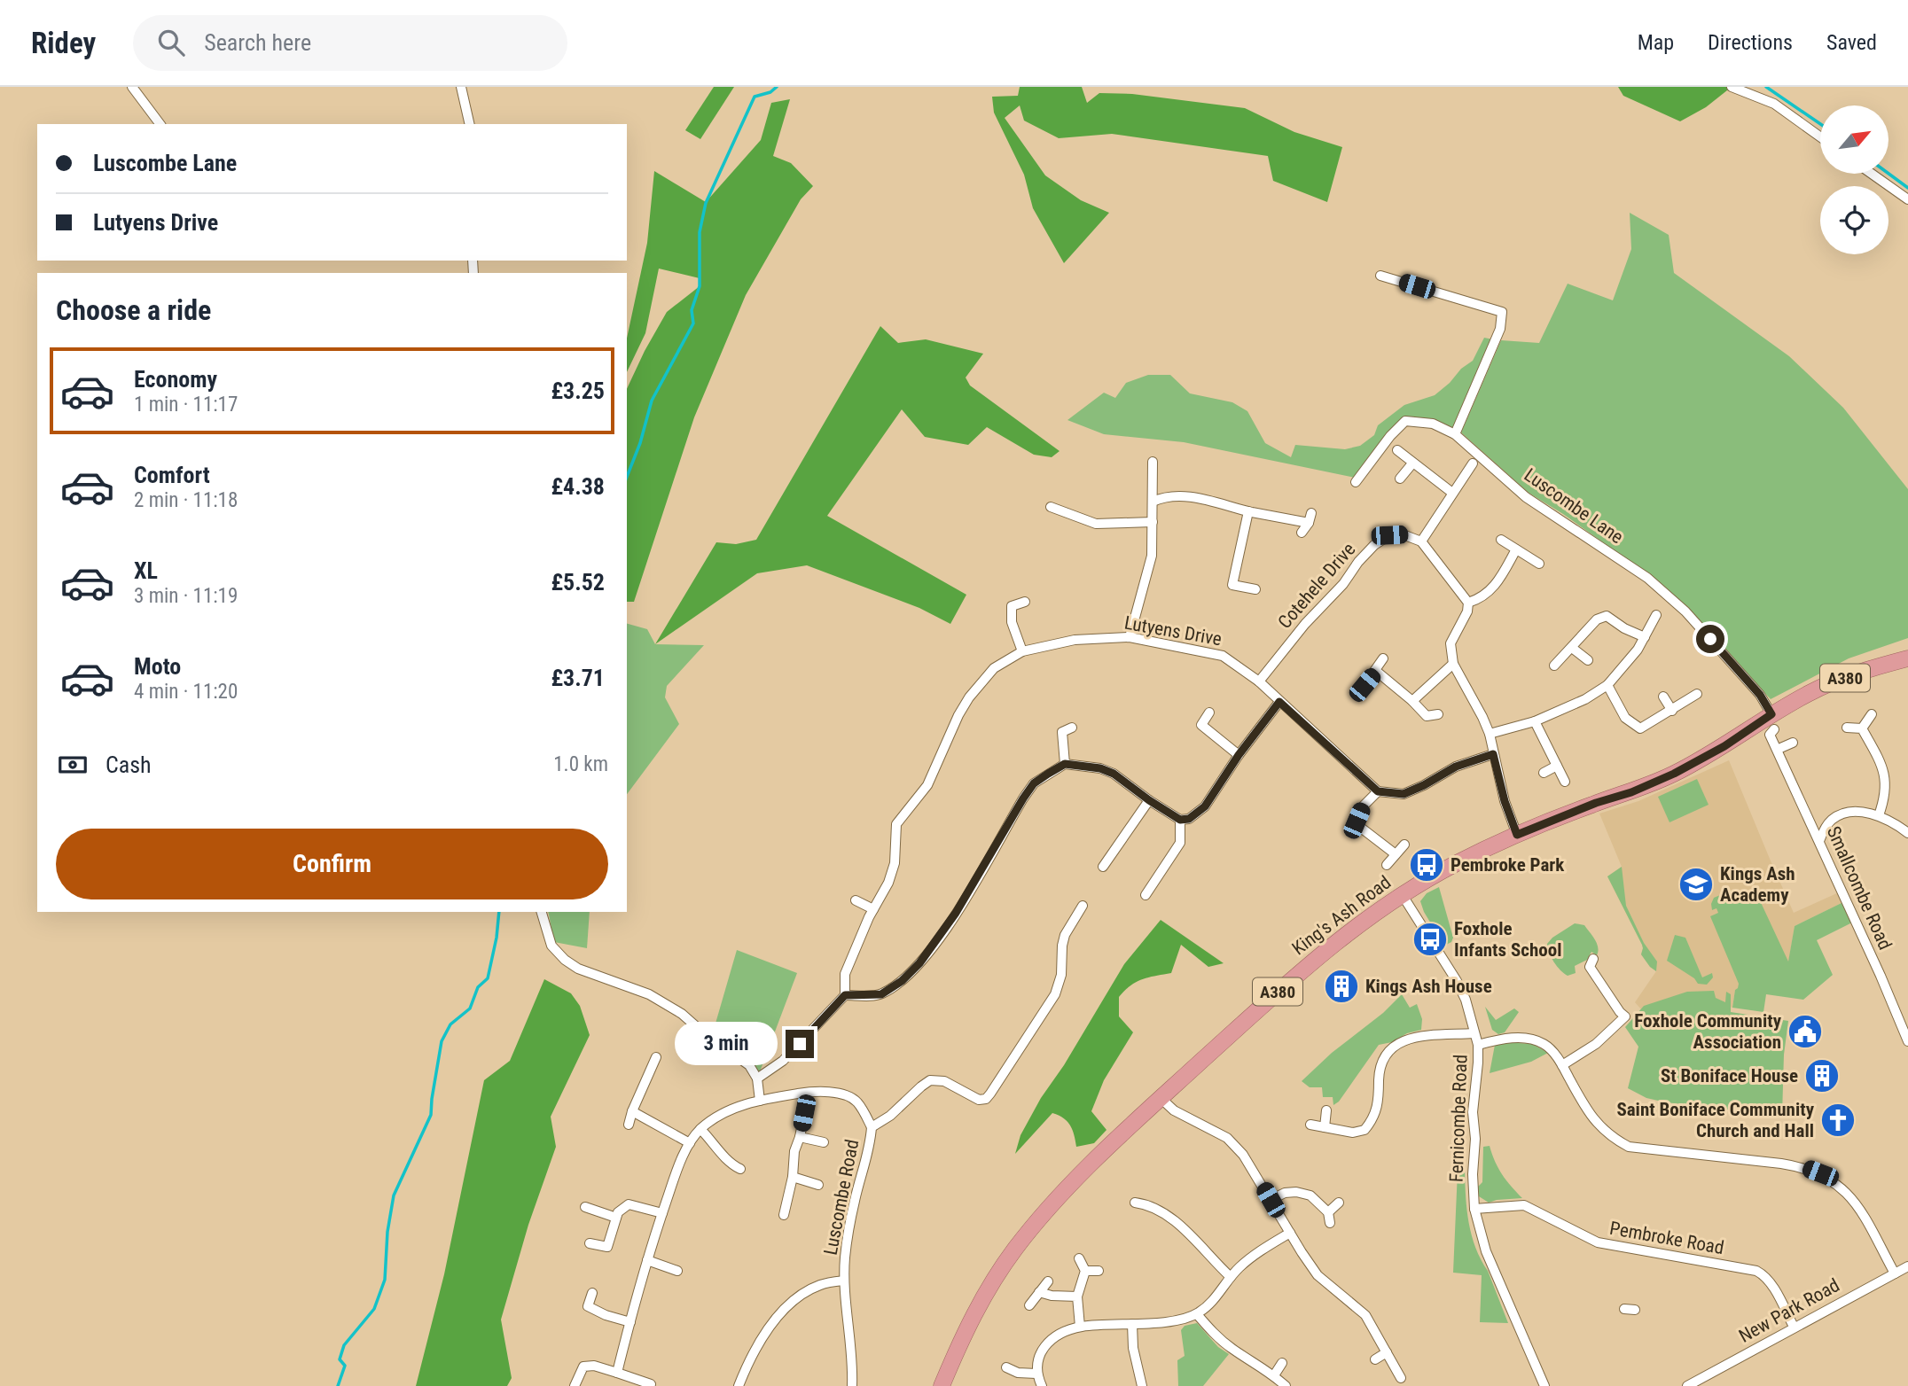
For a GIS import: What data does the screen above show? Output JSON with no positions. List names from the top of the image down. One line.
{"streets":{"highway":["A380","King's Ash Road"],"street":["Luscombe Lane","Cotehele Drive","Lutyens Drive","Smallcombe Road","Fernicombe Road","Luscombe Road","Pembroke Road","New Park Road"]},"crossings":[["Luscombe Lane","Smallcombe Road"],["Luscombe Lane","King's Ash Road"],["Cotehele Drive","Lutyens Drive"],["Smallcombe Road","King's Ash Road"],["King's Ash Road","Fernicombe Road"],["Fernicombe Road","Pembroke Road"],["Pembroke Road","New Park Road"]],"places":{"bus stop":["Pembroke Park","Foxhole Infants School"],"school or university":["Kings Ash Academy"],"building":["Kings Ash House","St Boniface House"],"public building":["Foxhole Community Association"],"church":["Saint Boniface Community Church and Hall"]},"north":"top right","page":{"header":"Ridey","search":"Search here","nav":["Map","Directions","Saved"],"banner":["Luscombe Lane","Lutyens Drive"],"heading":"Choose a ride","list":[{"name":"Economy","note":"1 min · 11:17","value":"£3.25"},{"name":"Comfort","note":"2 min · 11:18","value":"£4.38"},{"name":"XL","note":"3 min · 11:19","value":"£5.52"},{"name":"Moto","note":"4 min · 11:20","value":"£3.71"}],"pay":["Cash","1.0 km"],"buttons":"Confirm","bubble":"3 min"}}
